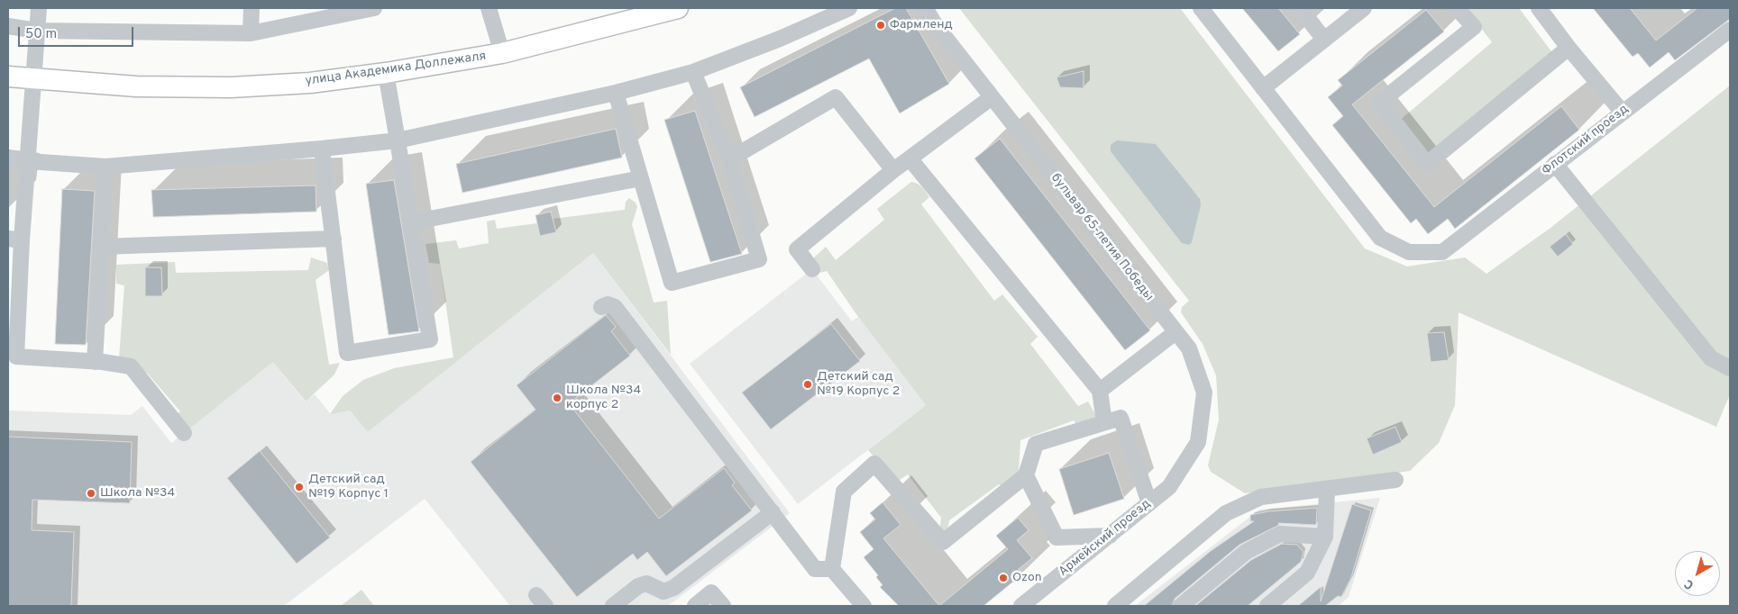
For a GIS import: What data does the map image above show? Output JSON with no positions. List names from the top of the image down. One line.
{"streets":{"main road":["улица Академика Доллежаля"],"street":["Флотский проезд","бульвар 65-летия Победы","Армейский проезд"]},"crossings":[["бульвар 65-летия Победы","Армейский проезд"]],"places":["Фармленд","Детский сад №19 Корпус 2","Школа №34 корпус 2","Детский сад №19 Корпус 1","Школа №34","Ozon"],"scale_bar":"50 m","north":"bottom left"}
